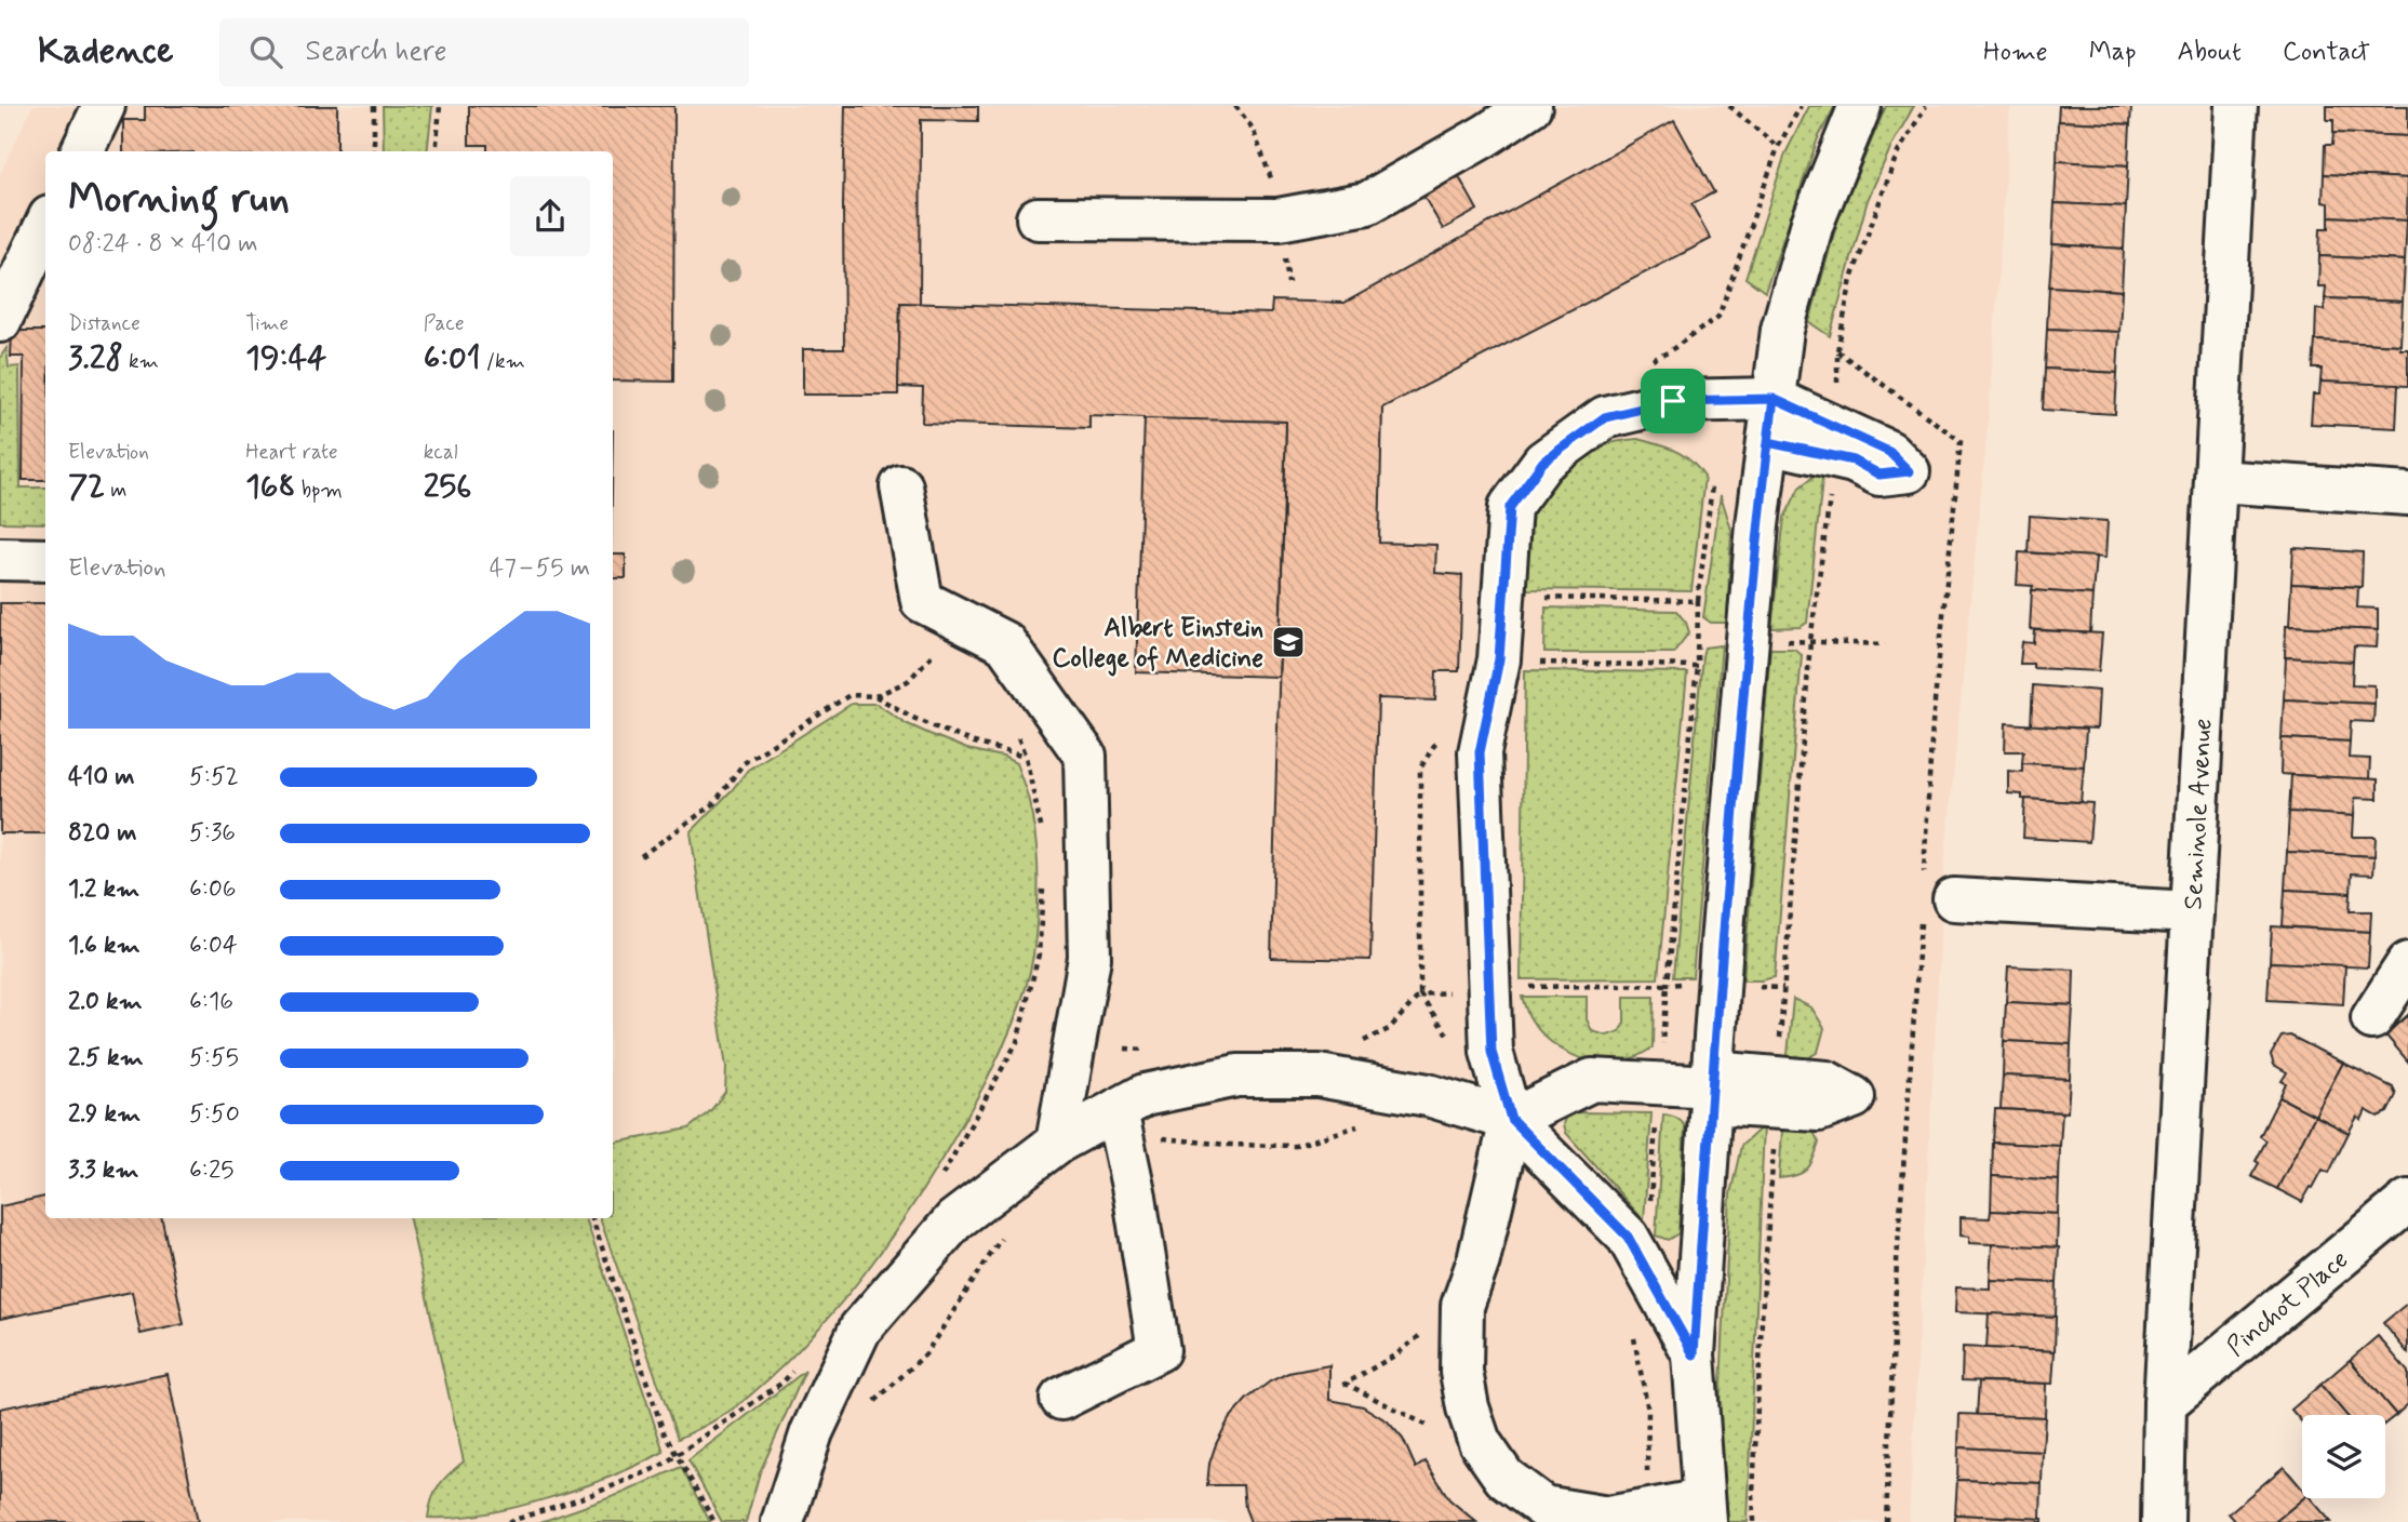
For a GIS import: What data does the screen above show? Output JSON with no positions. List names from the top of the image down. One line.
{"streets":{"street":["Seminole Avenue","Pinchot Place"]},"crossings":[["Seminole Avenue","Pinchot Place"]],"places":{"school or university":["Albert Einstein College of Medicine"]},"page":{"header":"Kadence","search":"Search here","nav":["Home","Map","About","Contact"],"heading":["Morning run","08:24 · 8 × 410 m"],"stats":[["Distance","3.28 km"],["Time","19:44"],["Pace","6:01 /km"],["Elevation","72 m"],["Heart rate","168 bpm"],["kcal","256"]],"chart":["Elevation","47–55 m"],"list":[{"name":"410 m","note":"5:52"},{"name":"820 m","note":"5:36"},{"name":"1.2 km","note":"6:06"},{"name":"1.6 km","note":"6:04"},{"name":"2.0 km","note":"6:16"},{"name":"2.5 km","note":"5:55"},{"name":"2.9 km","note":"5:50"},{"name":"3.3 km","note":"6:25"}]}}
